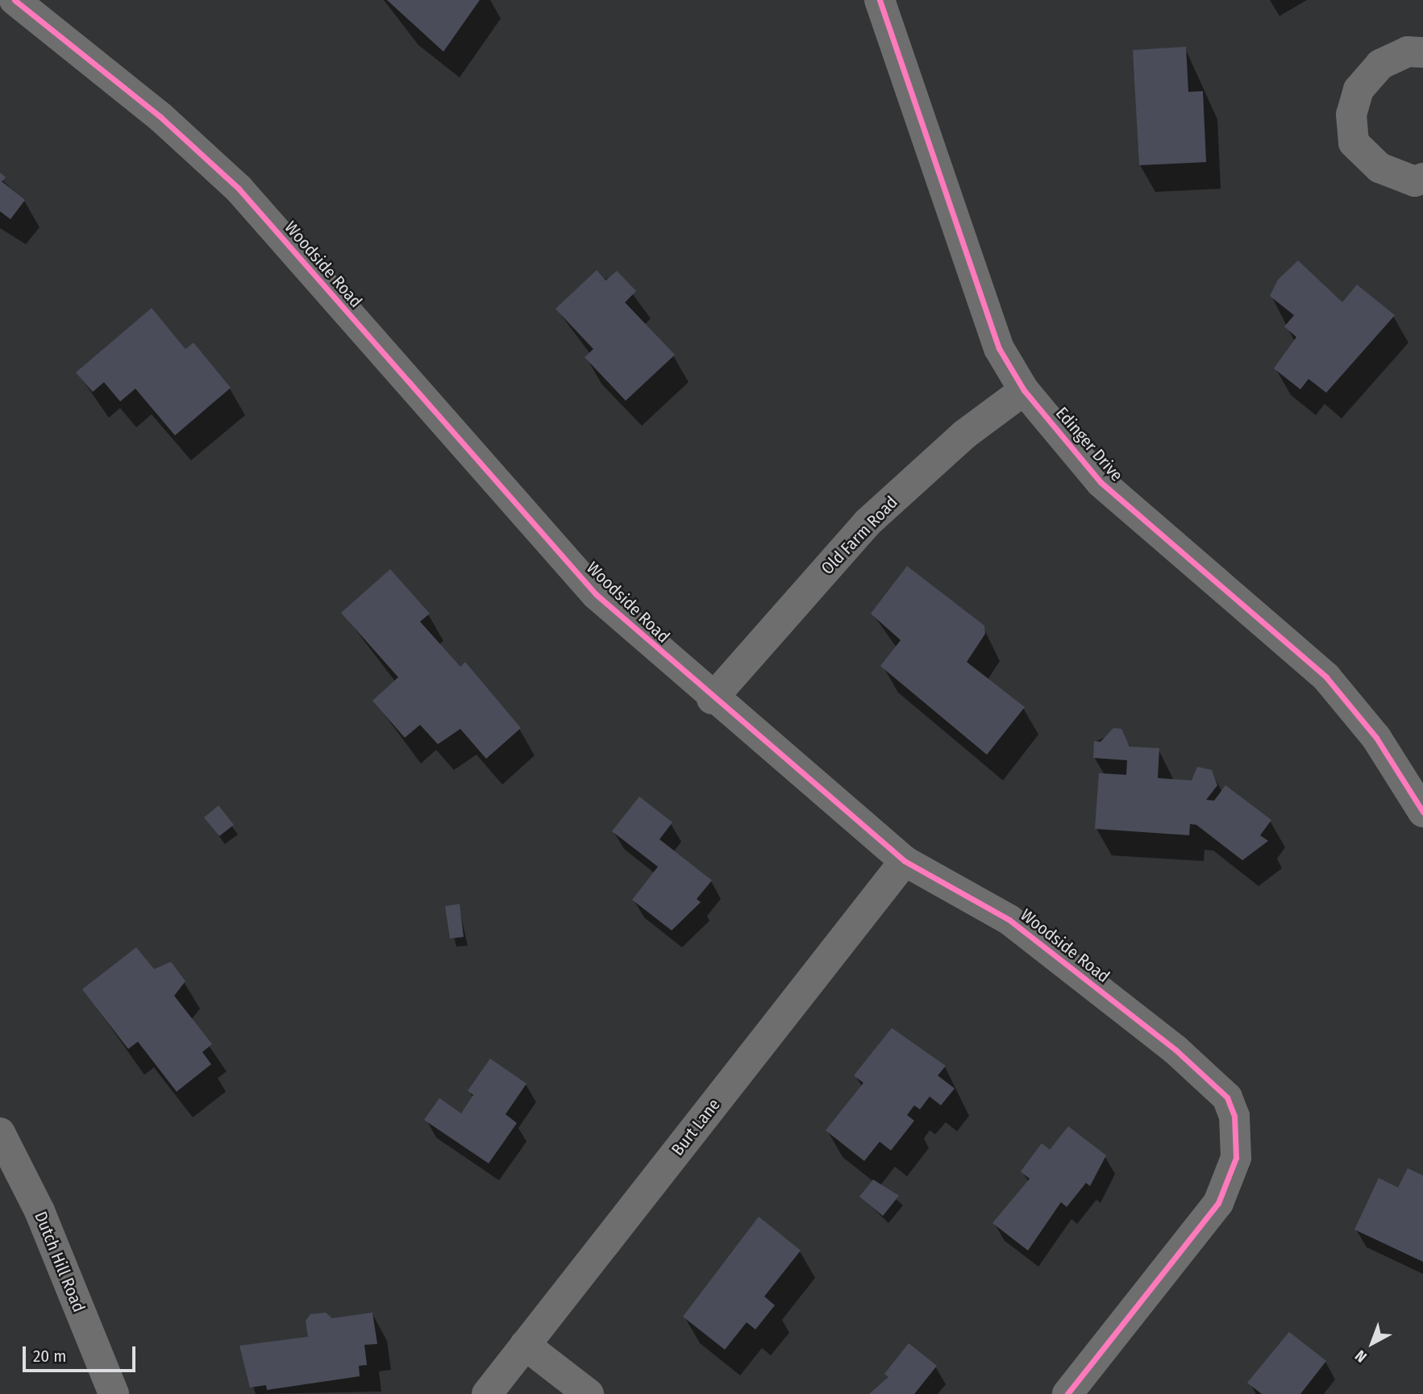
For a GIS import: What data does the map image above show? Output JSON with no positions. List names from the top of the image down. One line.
{"streets":{"street":["Woodside Road","Edinger Drive","Old Farm Road","Burt Lane","Dutch Hill Road"]},"crossings":[["Woodside Road","Old Farm Road"],["Woodside Road","Burt Lane"],["Edinger Drive","Old Farm Road"]],"scale_bar":"20 m","north":"bottom left"}
